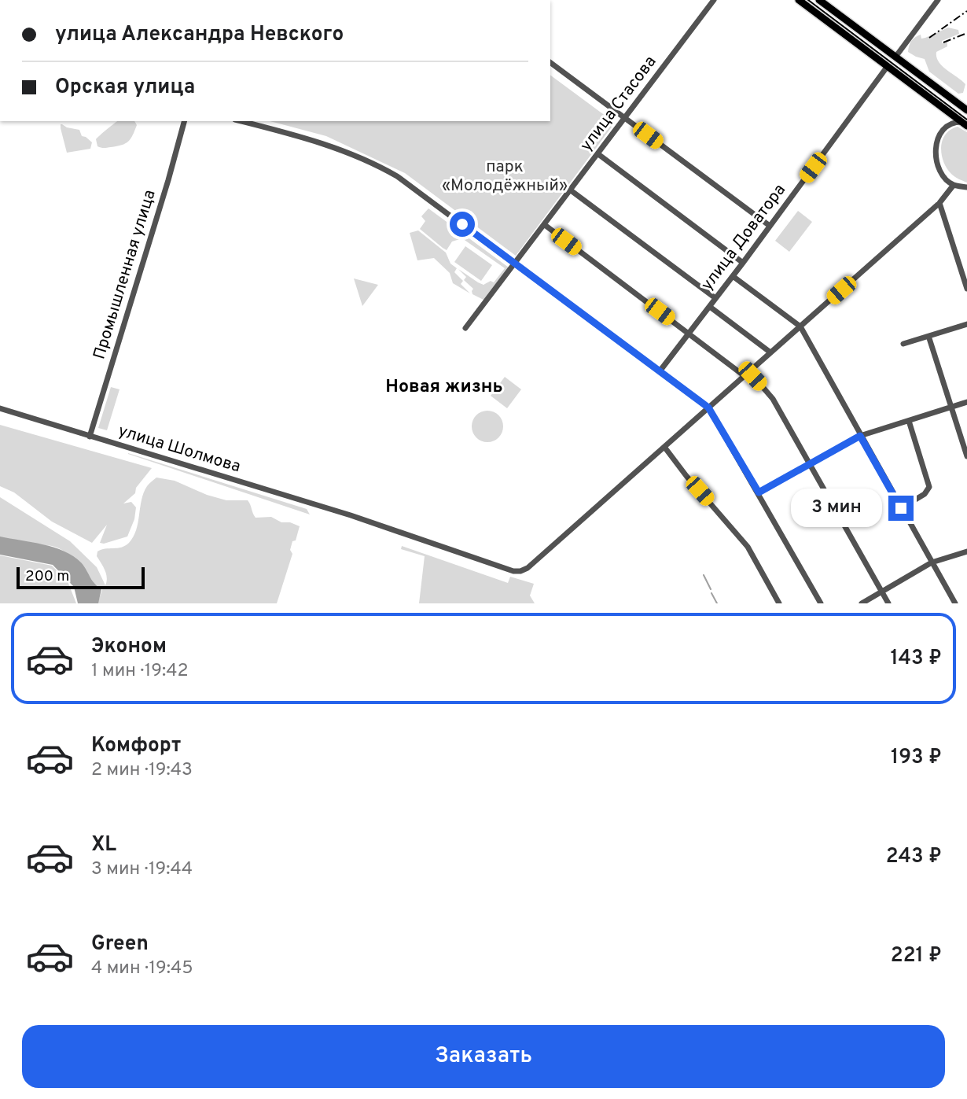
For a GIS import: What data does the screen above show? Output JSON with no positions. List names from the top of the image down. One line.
{"streets":{"street":["улица Стасова","улица Доватора","Промышленная улица","улица Шолмова"]},"crossings":[["Промышленная улица","улица Шолмова"]],"districts":["Новая жизнь"],"parks":["парк «Молодёжный»"],"scale_bar":"200 m","page":{"banner":["улица Александра Невского","Орская улица"],"bubble":"3 мин","scale":"200 m","list":[{"name":"Эконом","note":"1 мин · 19:42","value":"143 ₽"},{"name":"Комфорт","note":"2 мин · 19:43","value":"193 ₽"},{"name":"XL","note":"3 мин · 19:44","value":"243 ₽"},{"name":"Green","note":"4 мин · 19:45","value":"221 ₽"}],"buttons":"Заказать"}}
